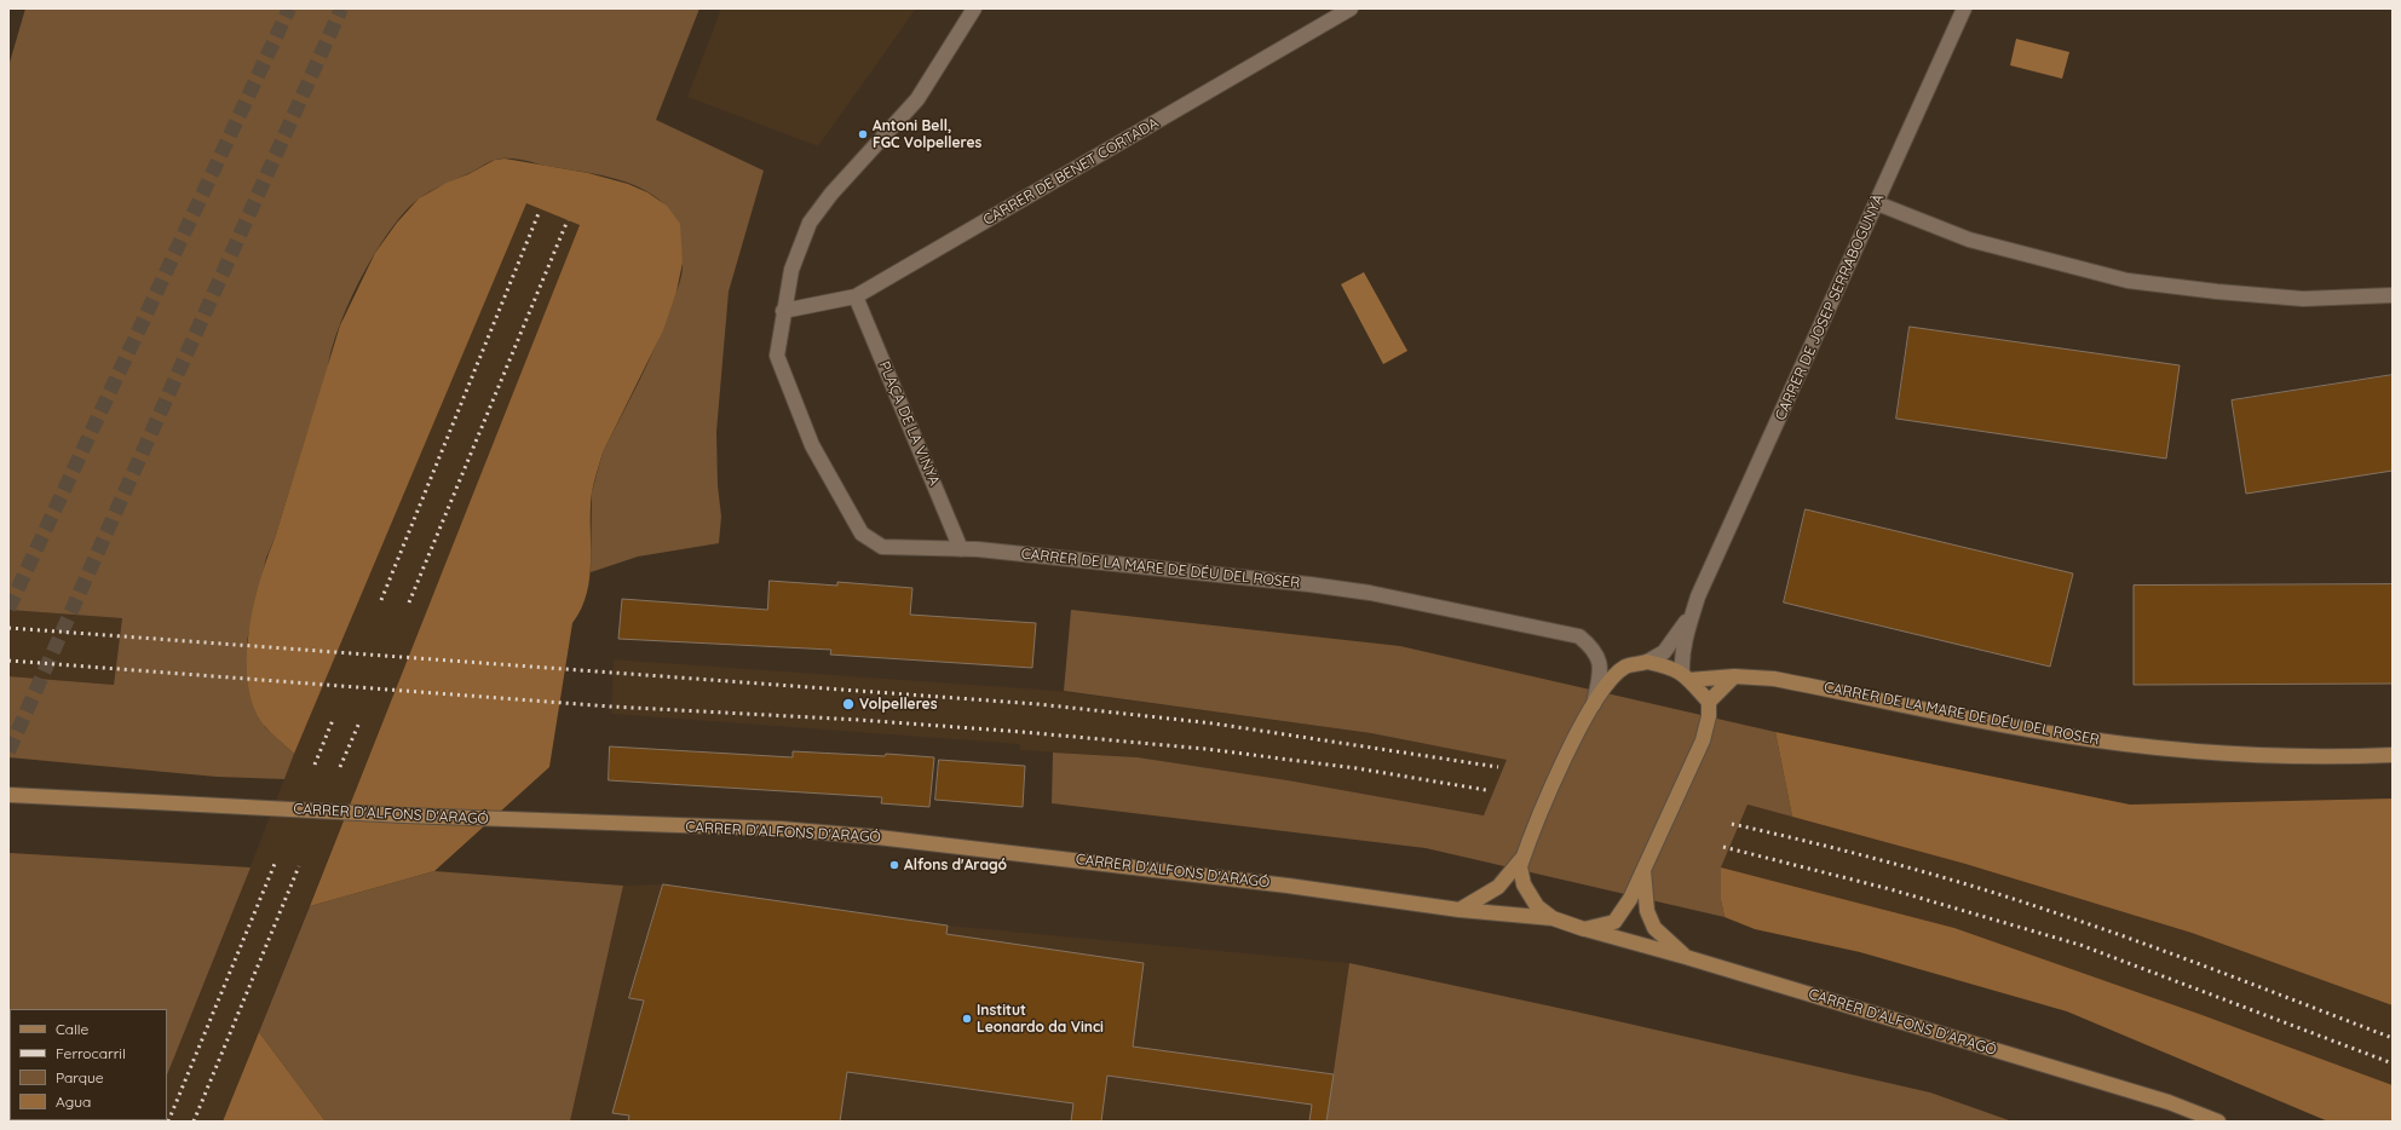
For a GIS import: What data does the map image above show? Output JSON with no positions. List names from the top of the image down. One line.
{"streets":{"street":["CARRER DE BENET CORTADA","CARRER DE JOSEP SERRABOGUNYÀ","PLAÇA DE LA VINYA","CARRER DE LA MARE DE DÉU DEL ROSER","CARRER D'ALFONS D'ARAGÓ"]},"crossings":[["CARRER DE BENET CORTADA","PLAÇA DE LA VINYA"],["CARRER DE BENET CORTADA","CARRER DE LA MARE DE DÉU DEL ROSER"],["CARRER DE JOSEP SERRABOGUNYÀ","CARRER DE LA MARE DE DÉU DEL ROSER"],["PLAÇA DE LA VINYA","CARRER DE LA MARE DE DÉU DEL ROSER"]],"places":["Antoni Bell, FGC Volpelleres","Volpelleres","Alfons d'Aragó","Institut Leonardo da Vinci"],"legend":["Calle","Ferrocarril","Parque","Agua"]}
